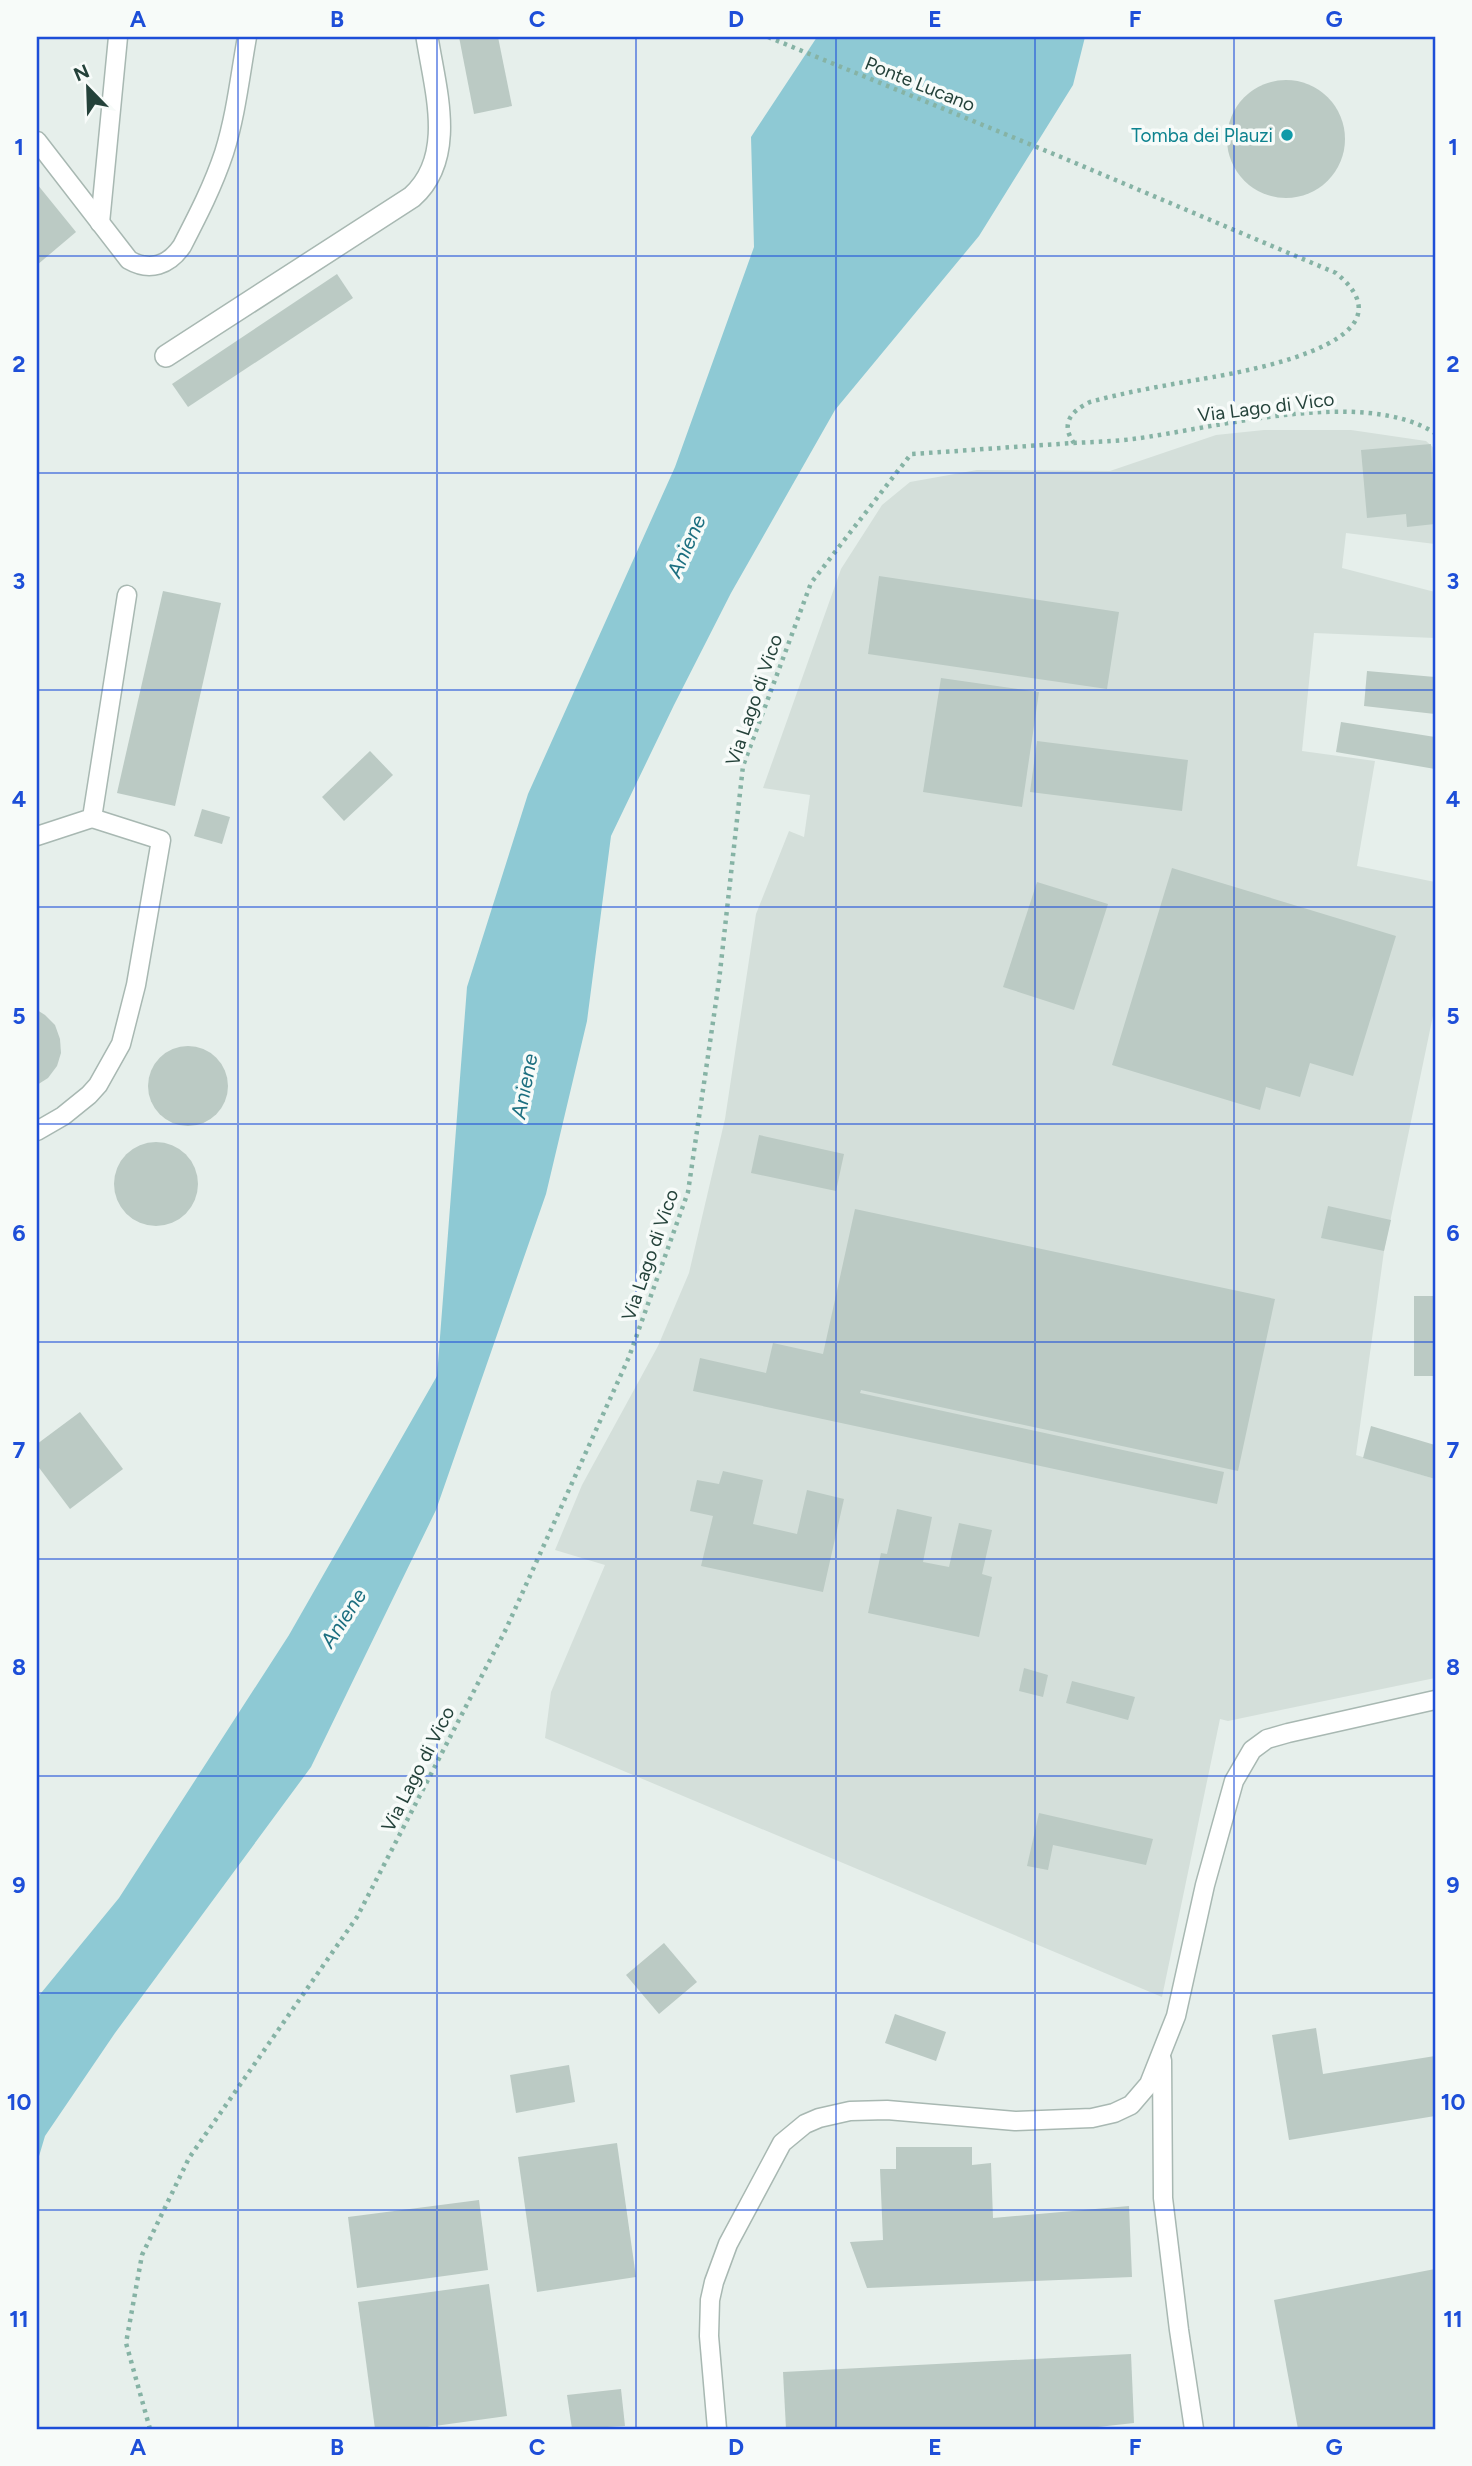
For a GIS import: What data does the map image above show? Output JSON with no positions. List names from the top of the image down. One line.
{"streets":{"path":["Ponte Lucano","Via Lago di Vico"]},"crossings":[["Ponte Lucano","Via Lago di Vico"]],"water":["Aniene"],"places":["Tomba dei Plauzi"],"north":"top left","grid":{"columns":["A","B","C","D","E","F","G"],"rows":["1","2","3","4","5","6","7","8","9","10","11"]}}
